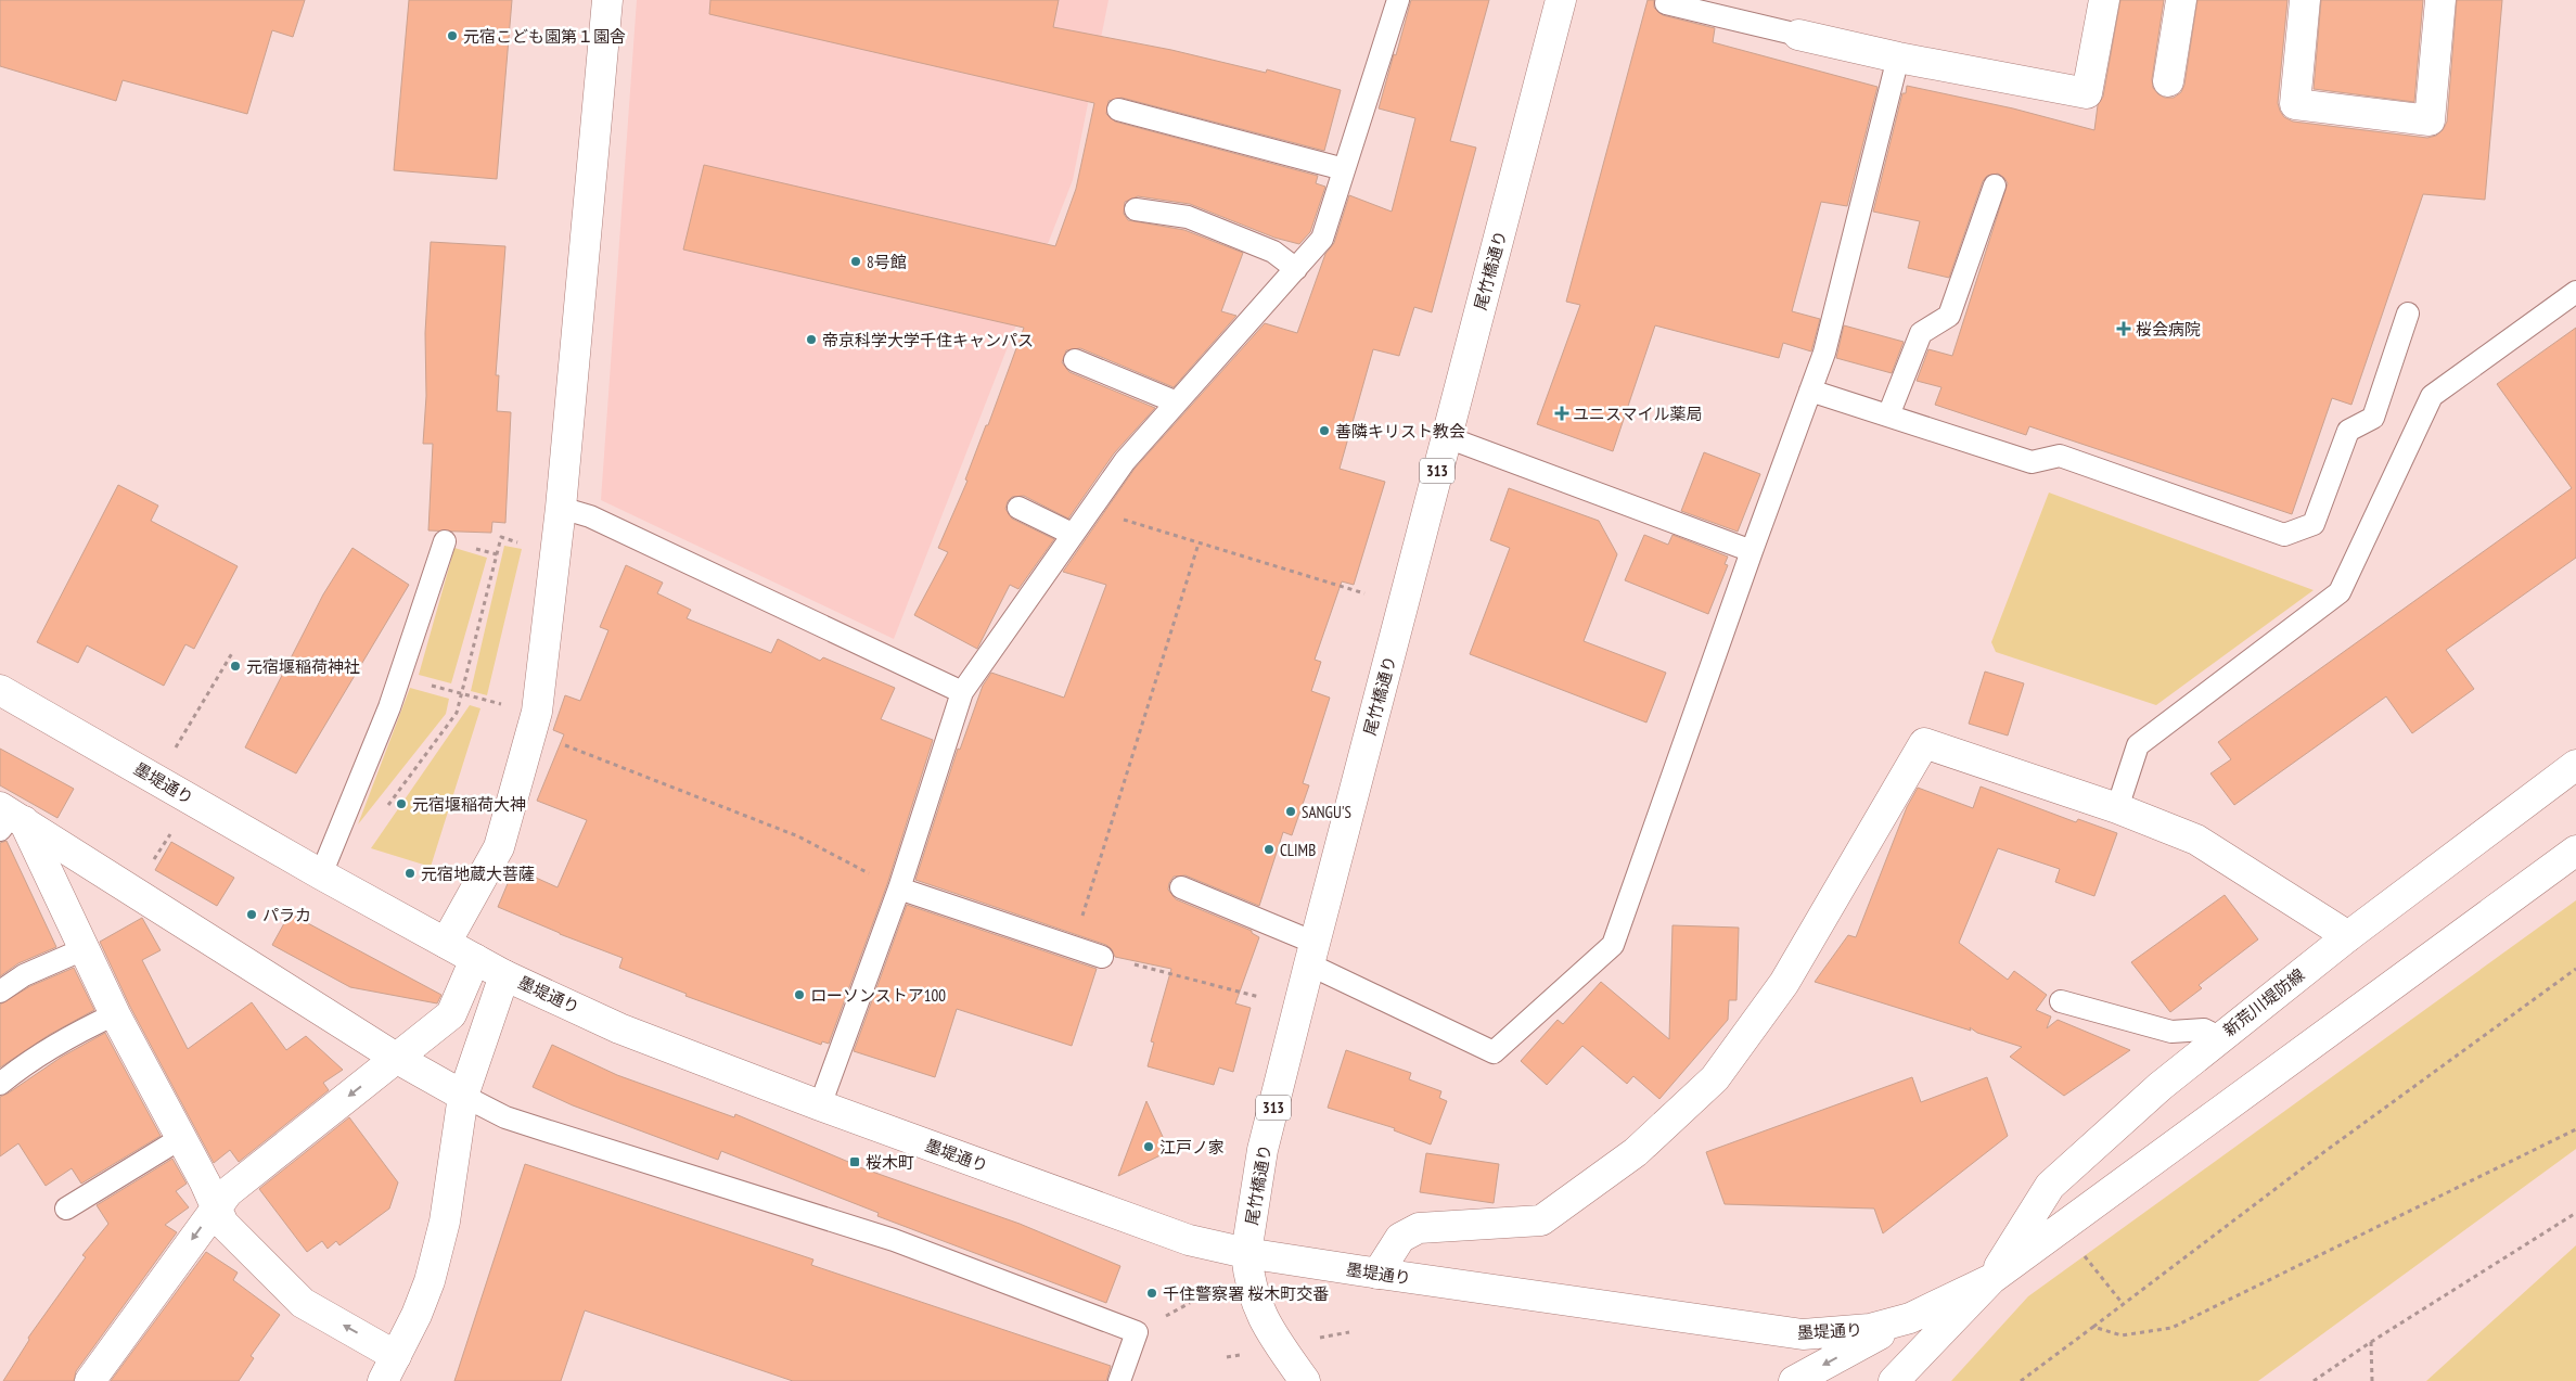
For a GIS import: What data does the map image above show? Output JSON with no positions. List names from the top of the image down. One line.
{"streets":{"main road":["尾竹橋通り","313","墨堤通り","新荒川堤防線"]},"crossings":[["尾竹橋通り","墨堤通り"],["墨堤通り","新荒川堤防線"]],"places":{"other":["元宿こども園第１園舎","8号館","帝京科学大学千住キャンパス","善隣キリスト教会","元宿堰稲荷神社","元宿堰稲荷大神","SANGU'S","CLIMB","元宿地蔵大菩薩","パラカ","ローソンストア100","江戸ノ家","千住警察署 桜木町交番"],"health":["桜会病院","ユニスマイル薬局"],"transit":["桜木町"]}}
